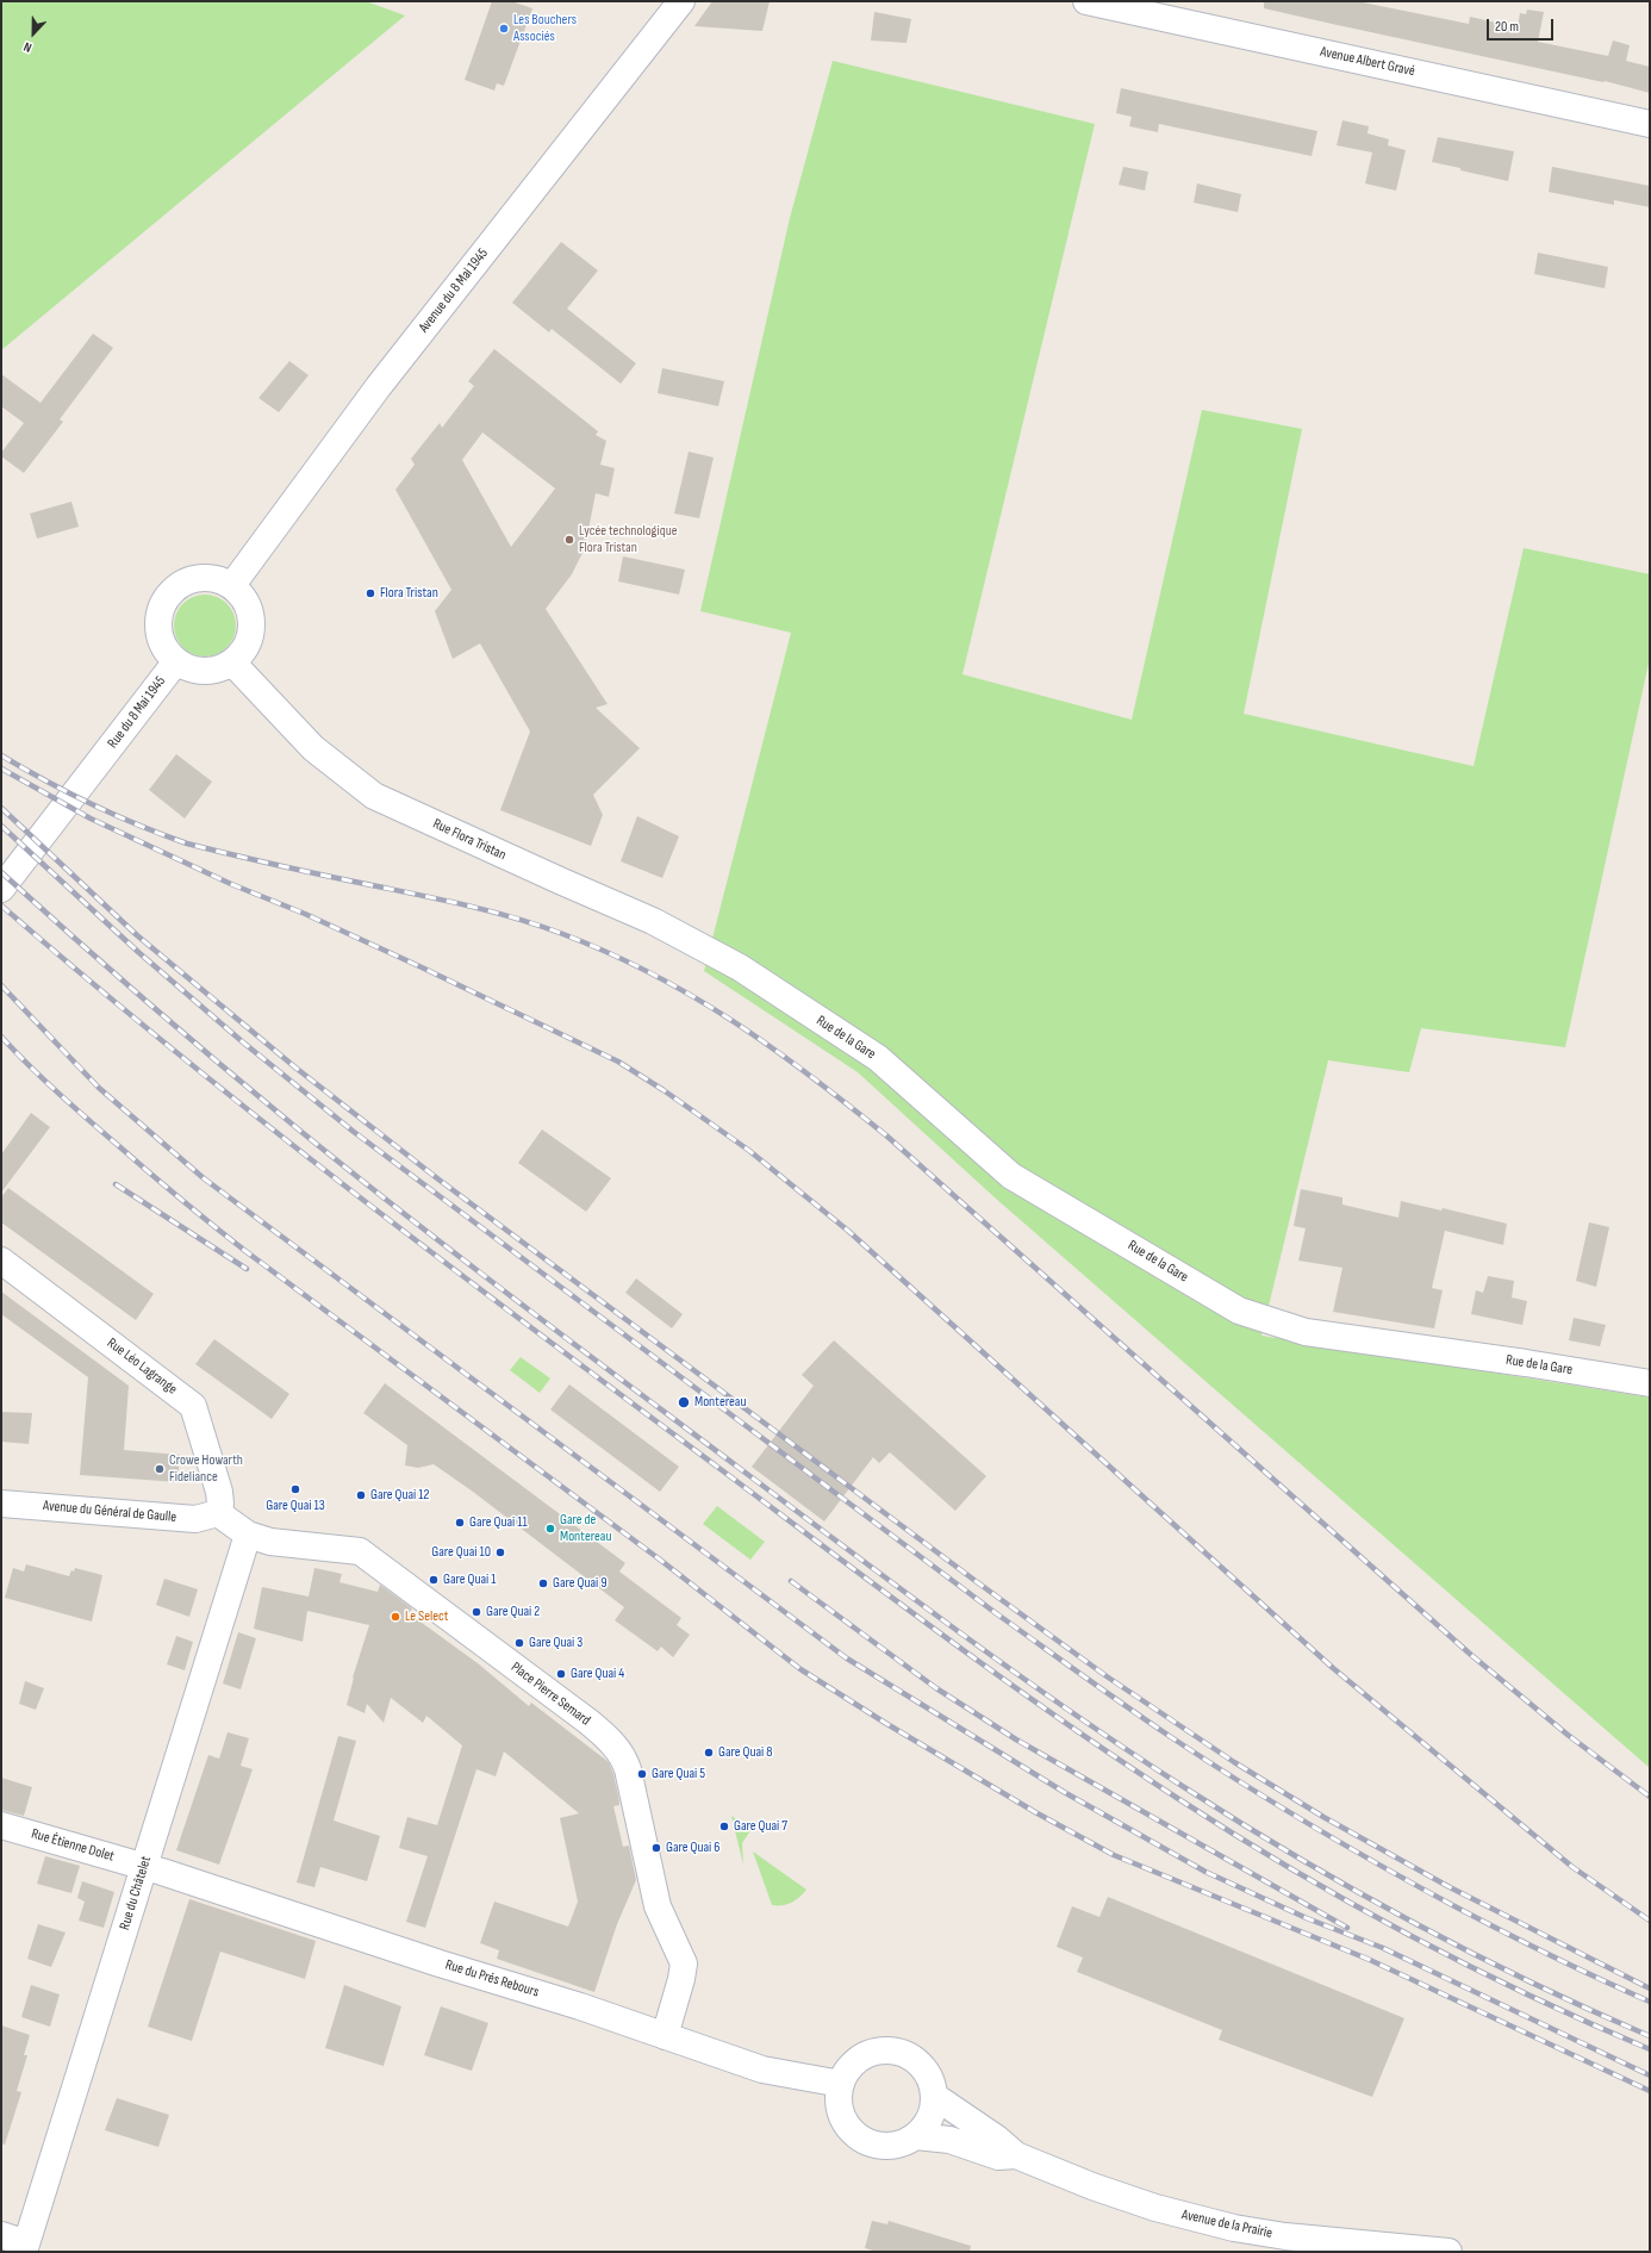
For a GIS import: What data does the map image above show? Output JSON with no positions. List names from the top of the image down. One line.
{"streets":{"street":["Avenue Albert Gravé","Avenue du 8 Mai 1945","Rue du 8 Mai 1945","Rue Flora Tristan","Rue de la Gare","Rue Léo Lagrange","Avenue du Général de Gaulle","Place Pierre Semard","Rue Étienne Dolet","Rue du Châtelet","Rue du Prés Rebours","Avenue de la Prairie"]},"crossings":[["Avenue du 8 Mai 1945","Rue du 8 Mai 1945"],["Avenue du 8 Mai 1945","Rue Flora Tristan"],["Rue du 8 Mai 1945","Rue Flora Tristan"],["Rue Flora Tristan","Rue de la Gare"],["Rue Léo Lagrange","Avenue du Général de Gaulle"],["Rue Léo Lagrange","Place Pierre Semard"],["Avenue du Général de Gaulle","Place Pierre Semard"],["Place Pierre Semard","Rue du Châtelet"],["Place Pierre Semard","Rue du Prés Rebours"],["Rue Étienne Dolet","Rue du Châtelet"],["Rue Étienne Dolet","Rue du Prés Rebours"],["Rue du Châtelet","Rue du Prés Rebours"],["Rue du Prés Rebours","Avenue de la Prairie"]],"places":["Les Bouchers Associés","Lycée technologique Flora Tristan","Flora Tristan","Montereau","Crowe Howarth Fideliance","Gare Quai 13","Gare Quai 12","Gare Quai 11","Gare de Montereau","Gare Quai 10","Gare Quai 1","Gare Quai 9","Gare Quai 2","Le Select","Gare Quai 3","Gare Quai 4","Gare Quai 8","Gare Quai 5","Gare Quai 7","Gare Quai 6"],"scale_bar":"20 m","north":"bottom"}
